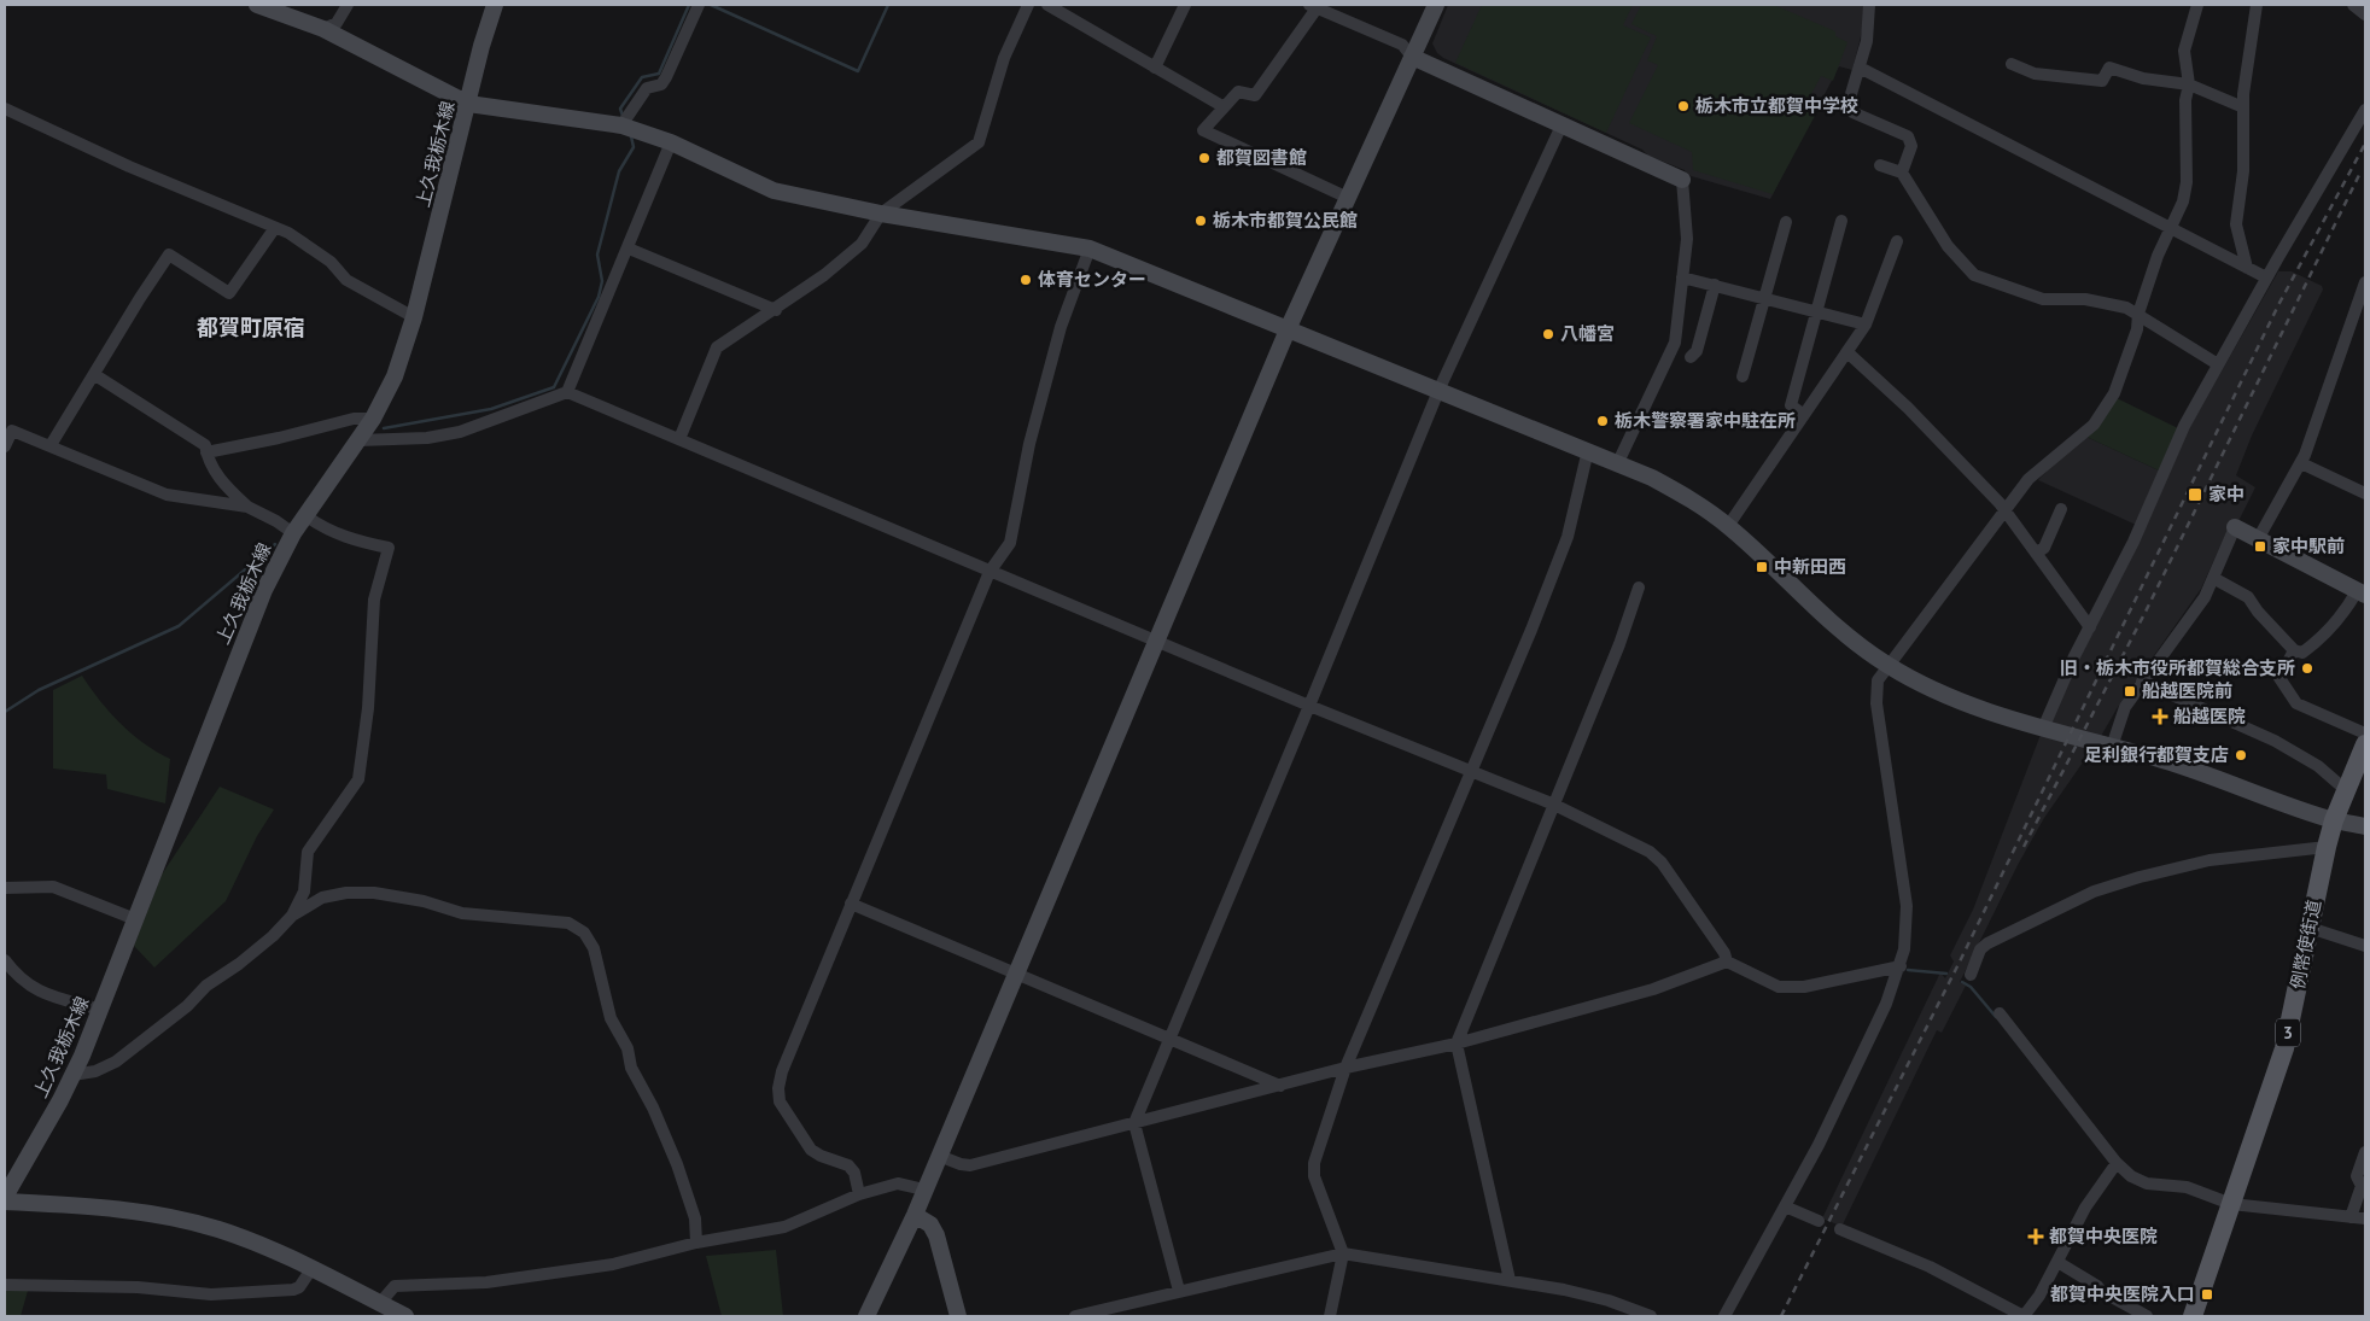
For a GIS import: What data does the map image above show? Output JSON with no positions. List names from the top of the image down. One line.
{"streets":{"main road":["例幣使街道","3"],"street":["上久我栃木線"]},"districts":["都賀町原宿"],"places":{"other":["栃木市立都賀中学校","都賀図書館","栃木市都賀公民館","体育センター","八幡宮","栃木警察署家中駐在所","旧・栃木市役所都賀総合支所","足利銀行都賀支店"],"transit":["家中","家中駅前","中新田西","船越医院前","都賀中央医院入口"],"health":["船越医院","都賀中央医院"]}}
